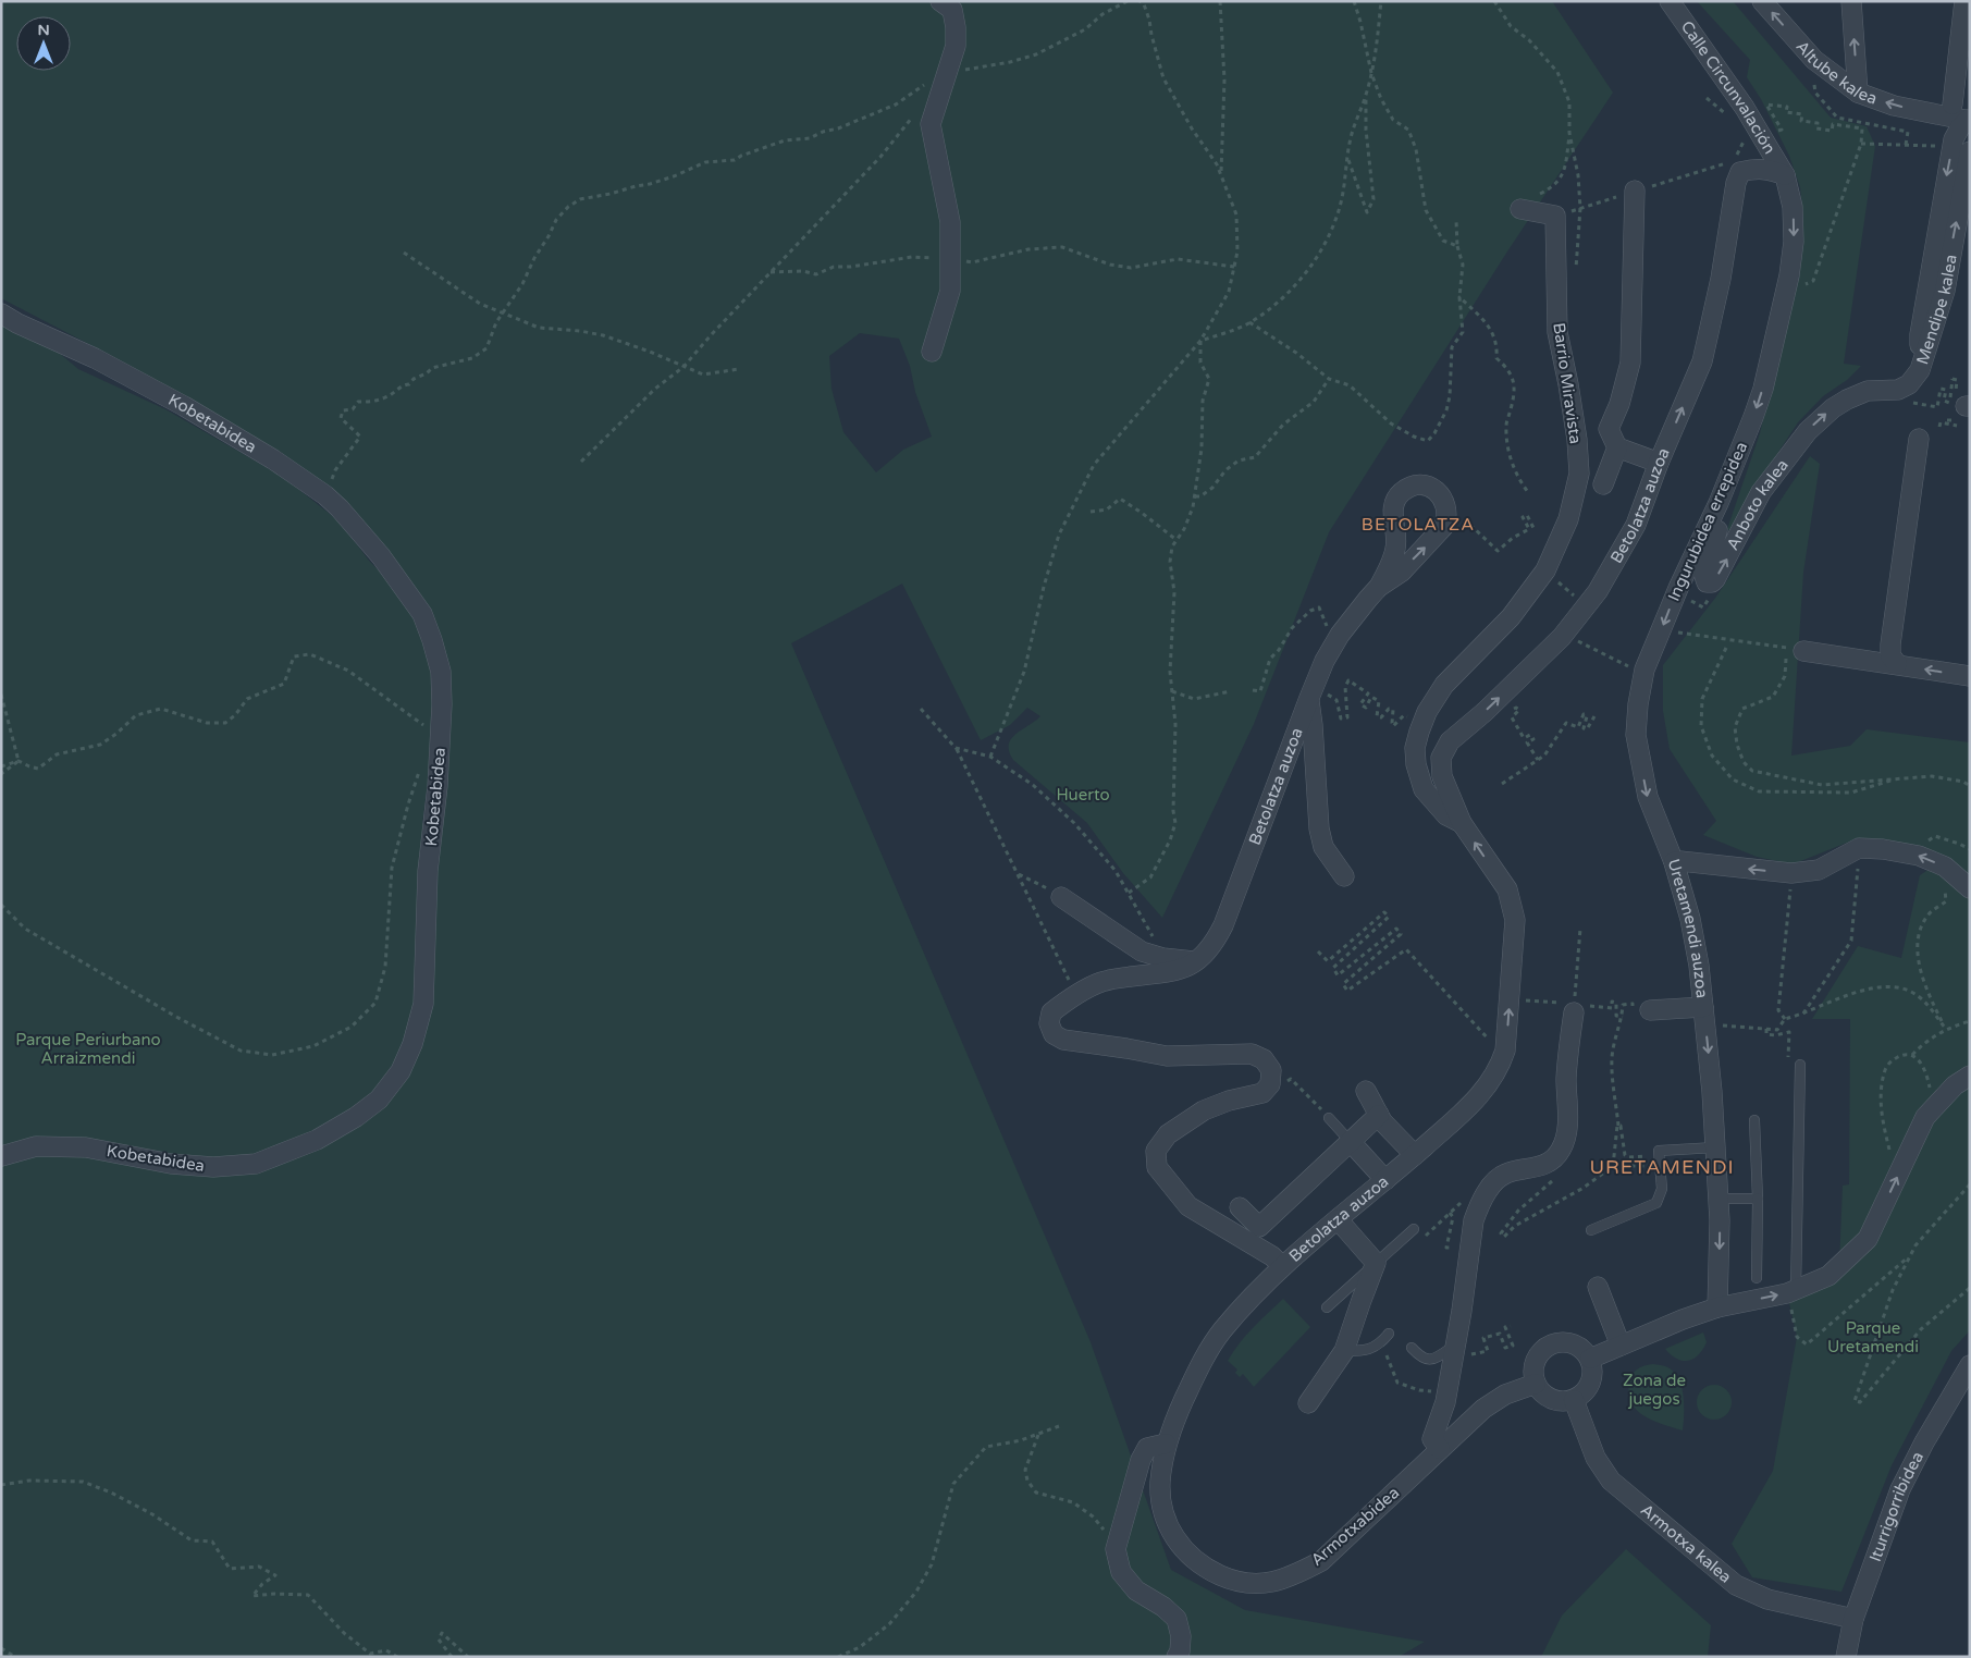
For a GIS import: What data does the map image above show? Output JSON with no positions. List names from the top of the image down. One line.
{"streets":{"street":["Altube kalea","Calle Circunvalación","Mendipe kalea","Barrio Miravista","Kobetabidea","Betolatza auzoa","Anboto kalea","Ingurubidea errepidea","Uretamendi auzoa","Iturrigorribidea","Armotxabidea","Armotxa kalea"]},"crossings":[["Altube kalea","Mendipe kalea"],["Calle Circunvalación","Betolatza auzoa"],["Calle Circunvalación","Ingurubidea errepidea"],["Mendipe kalea","Anboto kalea"],["Barrio Miravista","Betolatza auzoa"],["Betolatza auzoa","Ingurubidea errepidea"],["Betolatza auzoa","Armotxabidea"],["Anboto kalea","Ingurubidea errepidea"],["Ingurubidea errepidea","Uretamendi auzoa"],["Iturrigorribidea","Armotxa kalea"],["Armotxabidea","Armotxa kalea"]],"one_way":["Altube kalea"],"districts":["BETOLATZA","URETAMENDI"],"parks":["Huerto","Parque Periurbano Arraizmendi","Parque Uretamendi","Zona de juegos"],"north":"top"}
